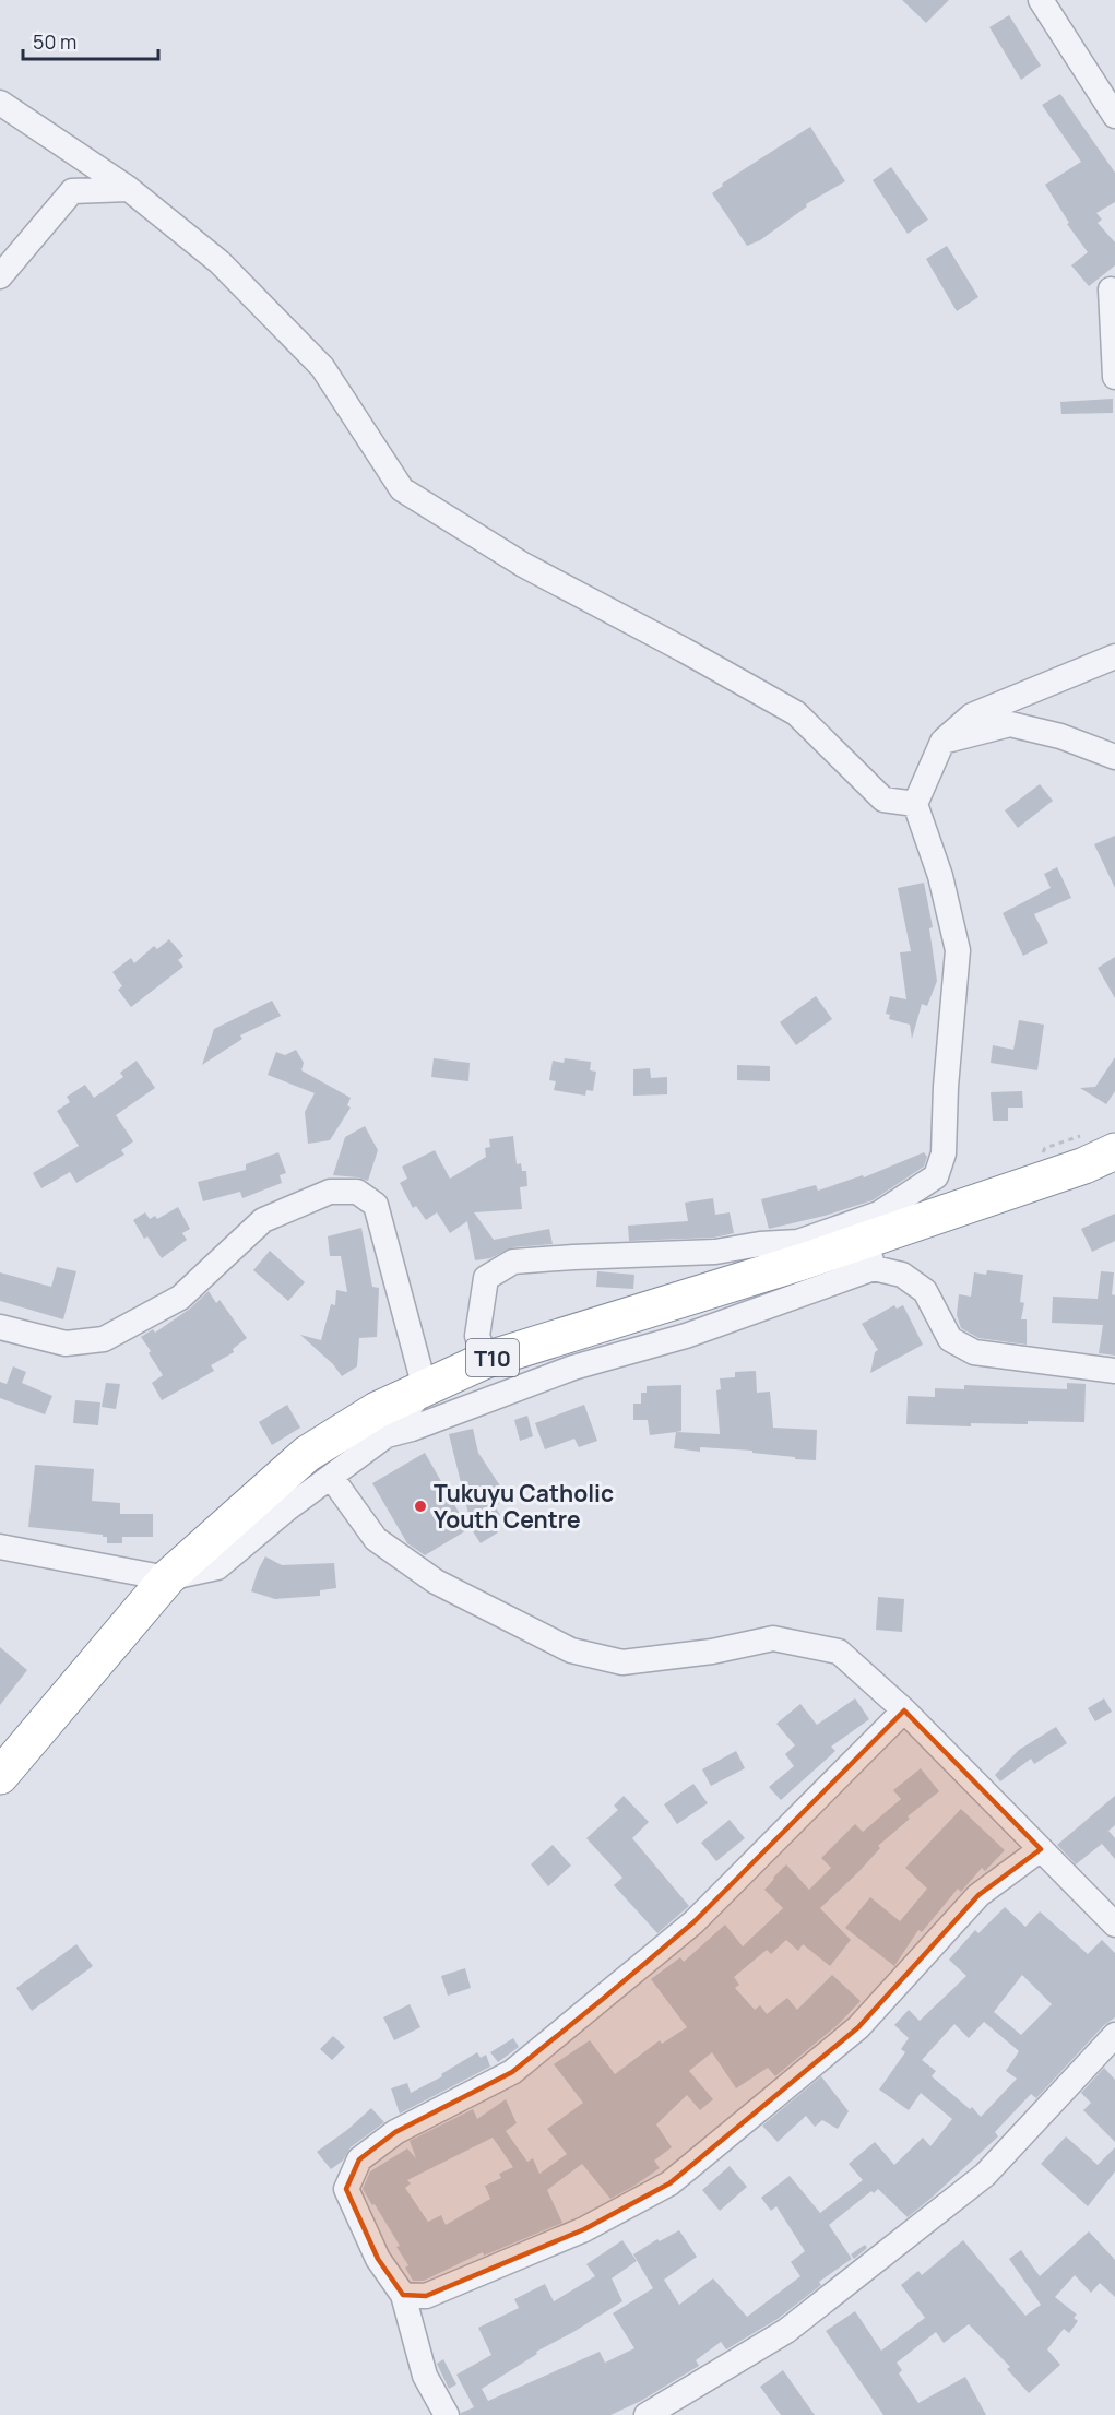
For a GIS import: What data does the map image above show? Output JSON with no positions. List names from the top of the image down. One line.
{"streets":{"highway":["T10"]},"places":["Tukuyu Catholic Youth Centre"],"scale_bar":"50 m"}
